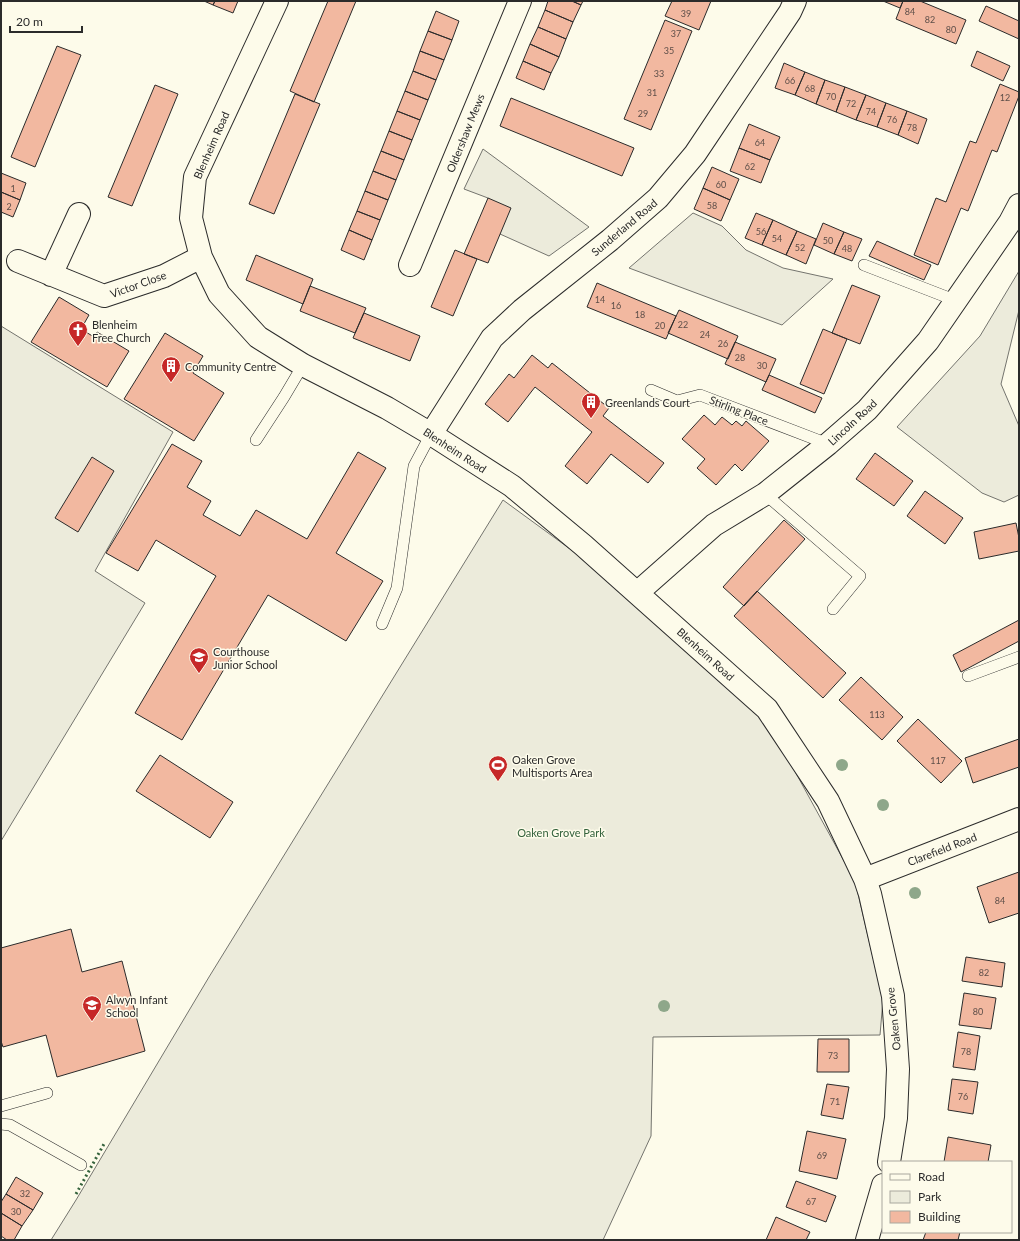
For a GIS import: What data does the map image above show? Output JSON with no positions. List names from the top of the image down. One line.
{"streets":{"street":["Oldershaw Mews","Blenheim Road","Sunderland Road","Victor Close","Lincoln Road","Clarefield Road","Oaken Grove"],"lane":["Stirling Place"]},"crossings":[["Blenheim Road","Sunderland Road"],["Blenheim Road","Victor Close"],["Blenheim Road","Lincoln Road"],["Blenheim Road","Clarefield Road"],["Blenheim Road","Oaken Grove"],["Stirling Place","Lincoln Road"],["Clarefield Road","Oaken Grove"]],"parks":["Oaken Grove Park"],"places":{"church":["Blenheim Free Church"],"building":["Community Centre","Greenlands Court"],"school or university":["Courthouse Junior School","Alwyn Infant School"],"sports":["Oaken Grove Multisports Area"]},"house_numbers":["84","39","82","80","37","35","33","66","68","31","70","12","72","74","29","76","78","64","62","60","1","58","2","56","54","50","52","48","14","16","18","22","20","24","26","28","30","113","117","84","82","80","78","73","76","71","69","32","67","30"],"legend":["Road","Park","Building"],"scale_bar":"20 m"}
